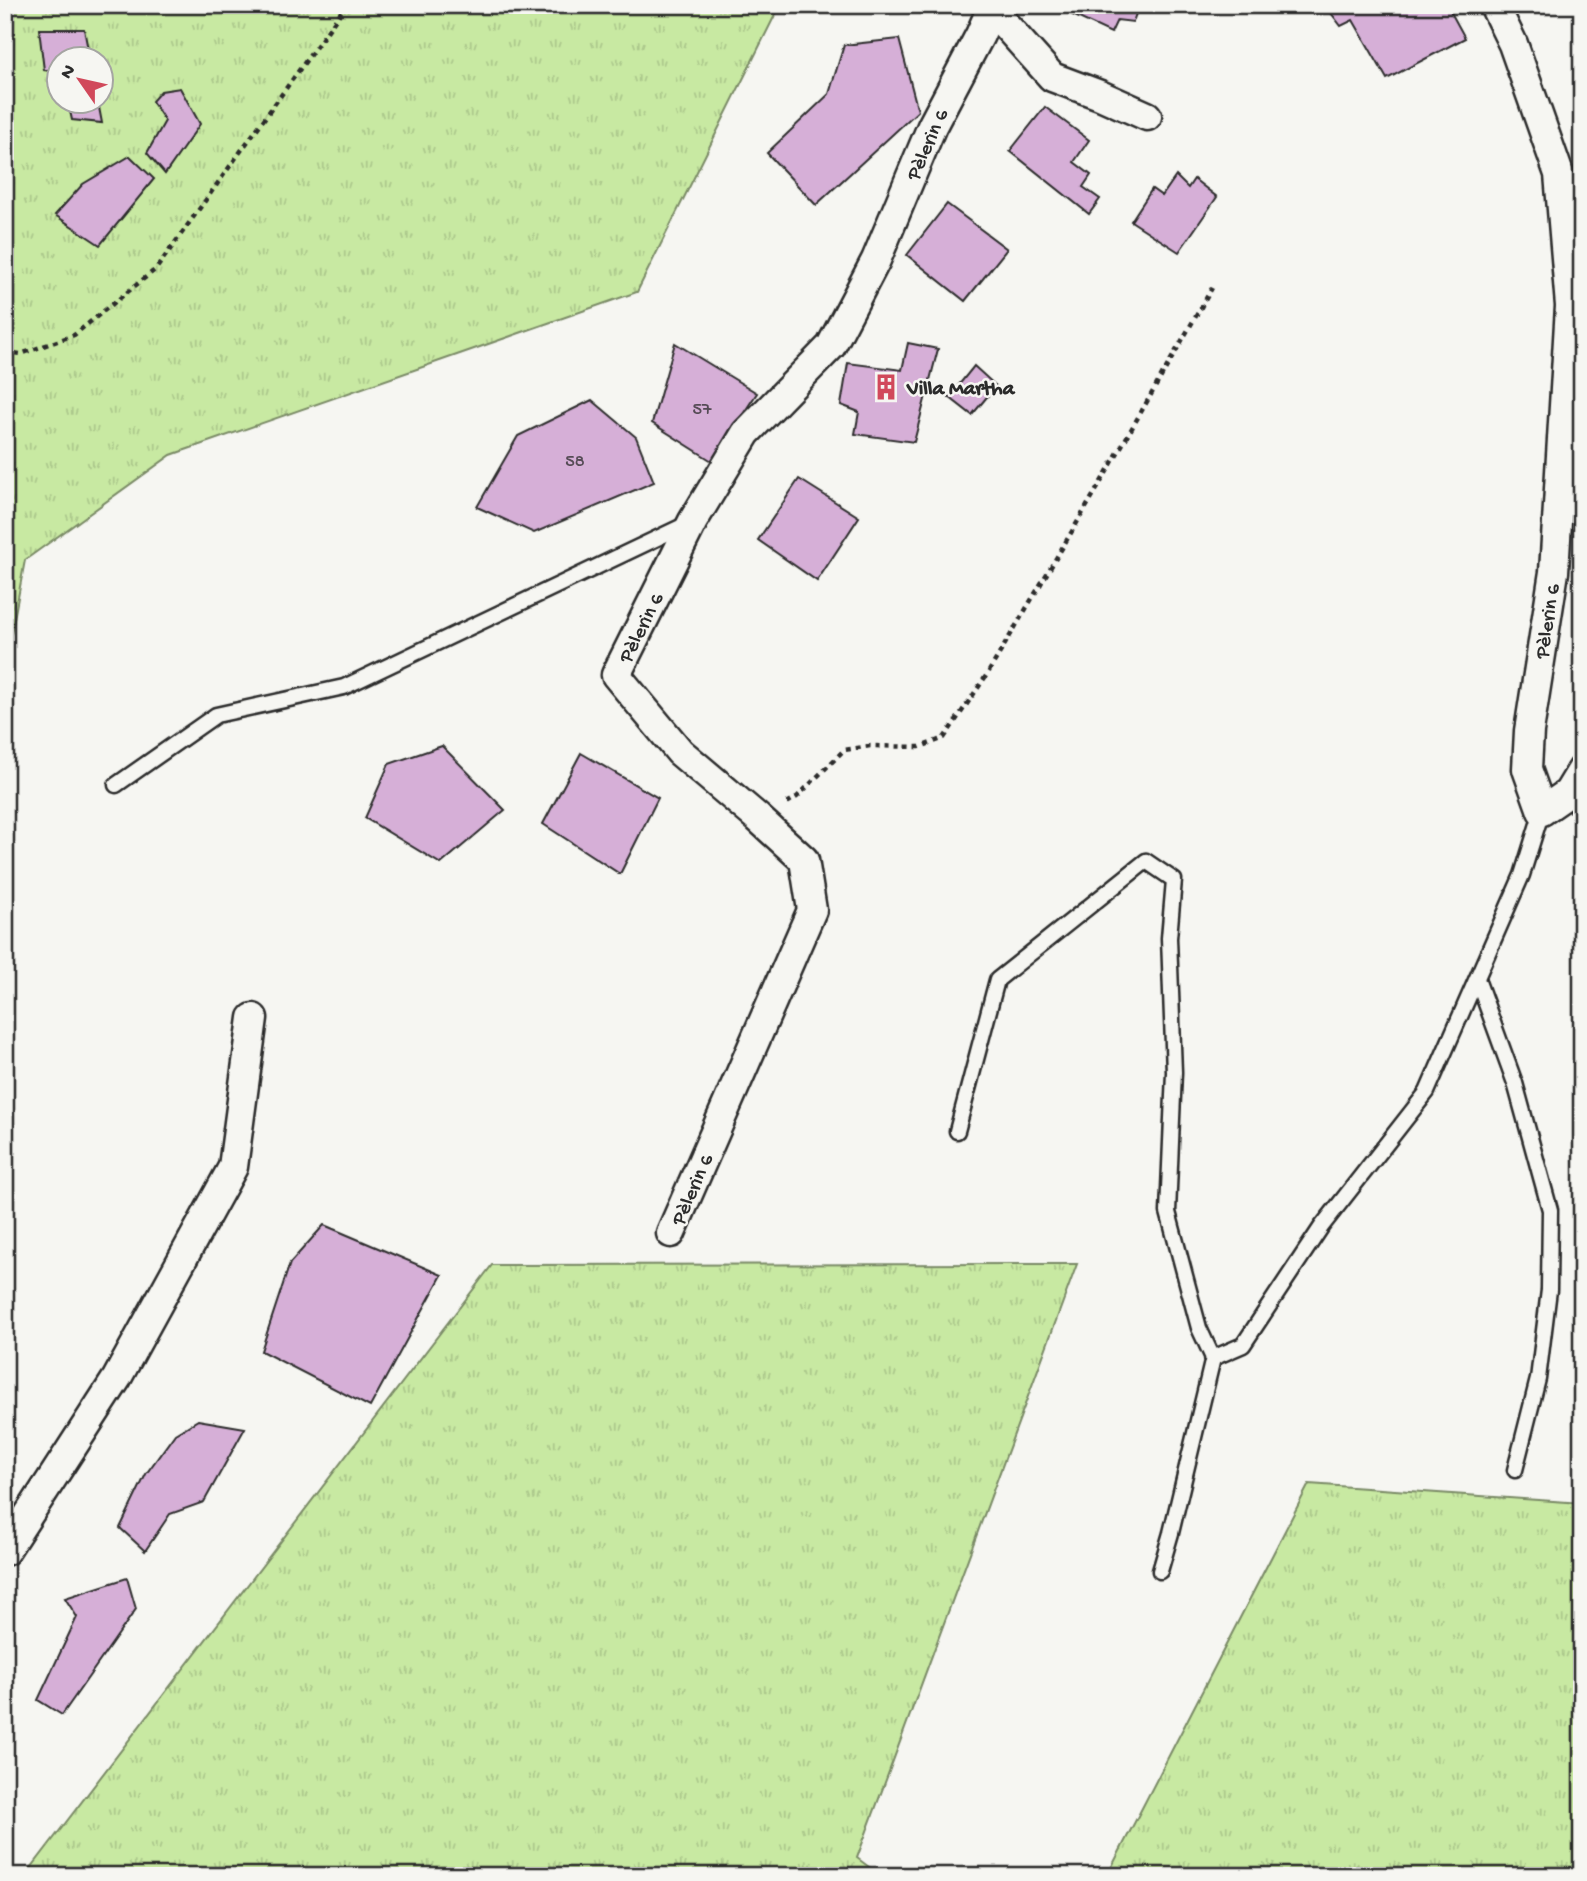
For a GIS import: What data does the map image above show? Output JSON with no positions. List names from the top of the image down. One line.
{"streets":{"street":["Pèlerin 6"]},"places":{"building":["Villa Martha"]},"house_numbers":["57","58"],"north":"top left"}
